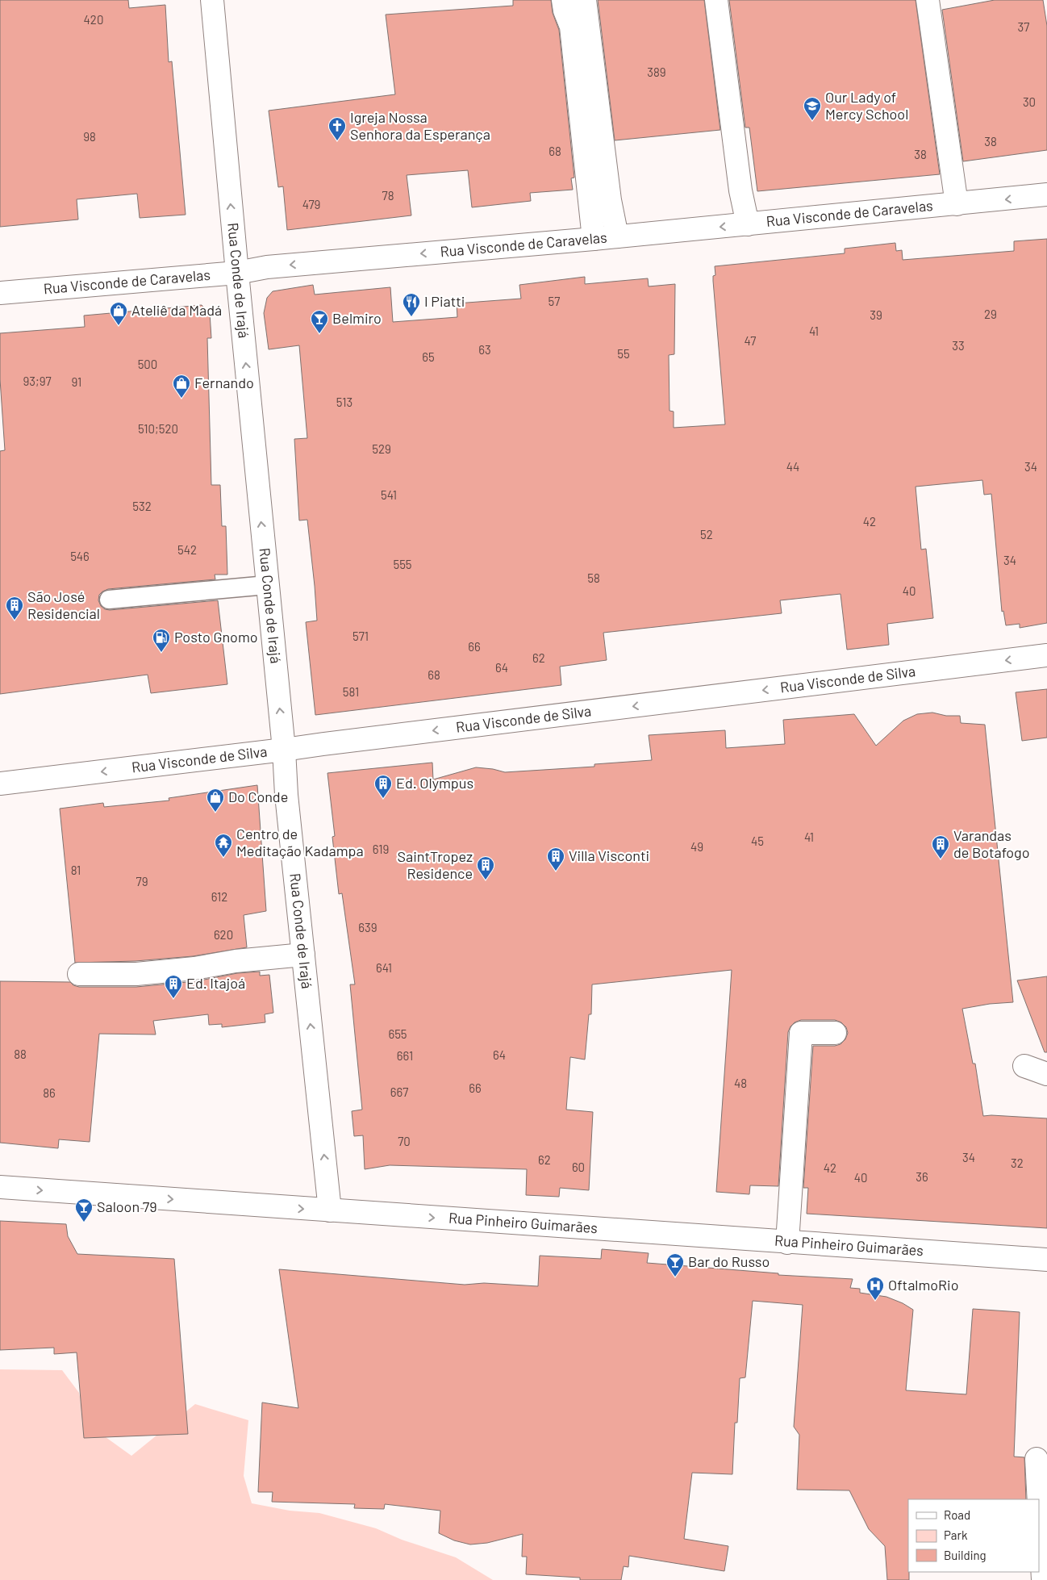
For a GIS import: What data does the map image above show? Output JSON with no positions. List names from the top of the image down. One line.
{"streets":{"street":["Rua Visconde de Caravelas","Rua Conde de Irajá","Rua Visconde de Silva","Rua Pinheiro Guimarães"]},"crossings":[["Rua Visconde de Caravelas","Rua Conde de Irajá"],["Rua Conde de Irajá","Rua Visconde de Silva"],["Rua Conde de Irajá","Rua Pinheiro Guimarães"]],"one_way":["Rua Visconde de Caravelas","Rua Conde de Irajá","Rua Visconde de Silva","Rua Pinheiro Guimarães"],"places":{"school or university":["Our Lady of Mercy School"],"church":["Igreja Nossa Senhora da Esperança"],"restaurant":["I Piatti"],"shop":["Ateliê da Madá","Fernando","Do Conde"],"bar":["Belmiro","Saloon 79","Bar do Russo"],"building":["São José Residencial","Ed. Olympus","Varandas de Botafogo","Villa Visconti","SaintTropez Residence","Ed. Itajoá"],"fuel station":["Posto Gnomo"],"temple":["Centro de Meditação Kadampa"],"hospital":["OftalmoRio"]},"house_numbers":["420","37","389","30","98","38","68","38","78","479","57","29","39","41","47","33","63","55","65","500","93;97","91","513","510;520","529","44","34","541","532","42","52","542","546","34","555","58","40","571","66","62","64","68","581","41","45","49","619","81","79","612","639","620","641","655","88","64","661","48","66","667","86","70","34","62","32","60","42","36","40"],"legend":["Road","Park","Building"]}
